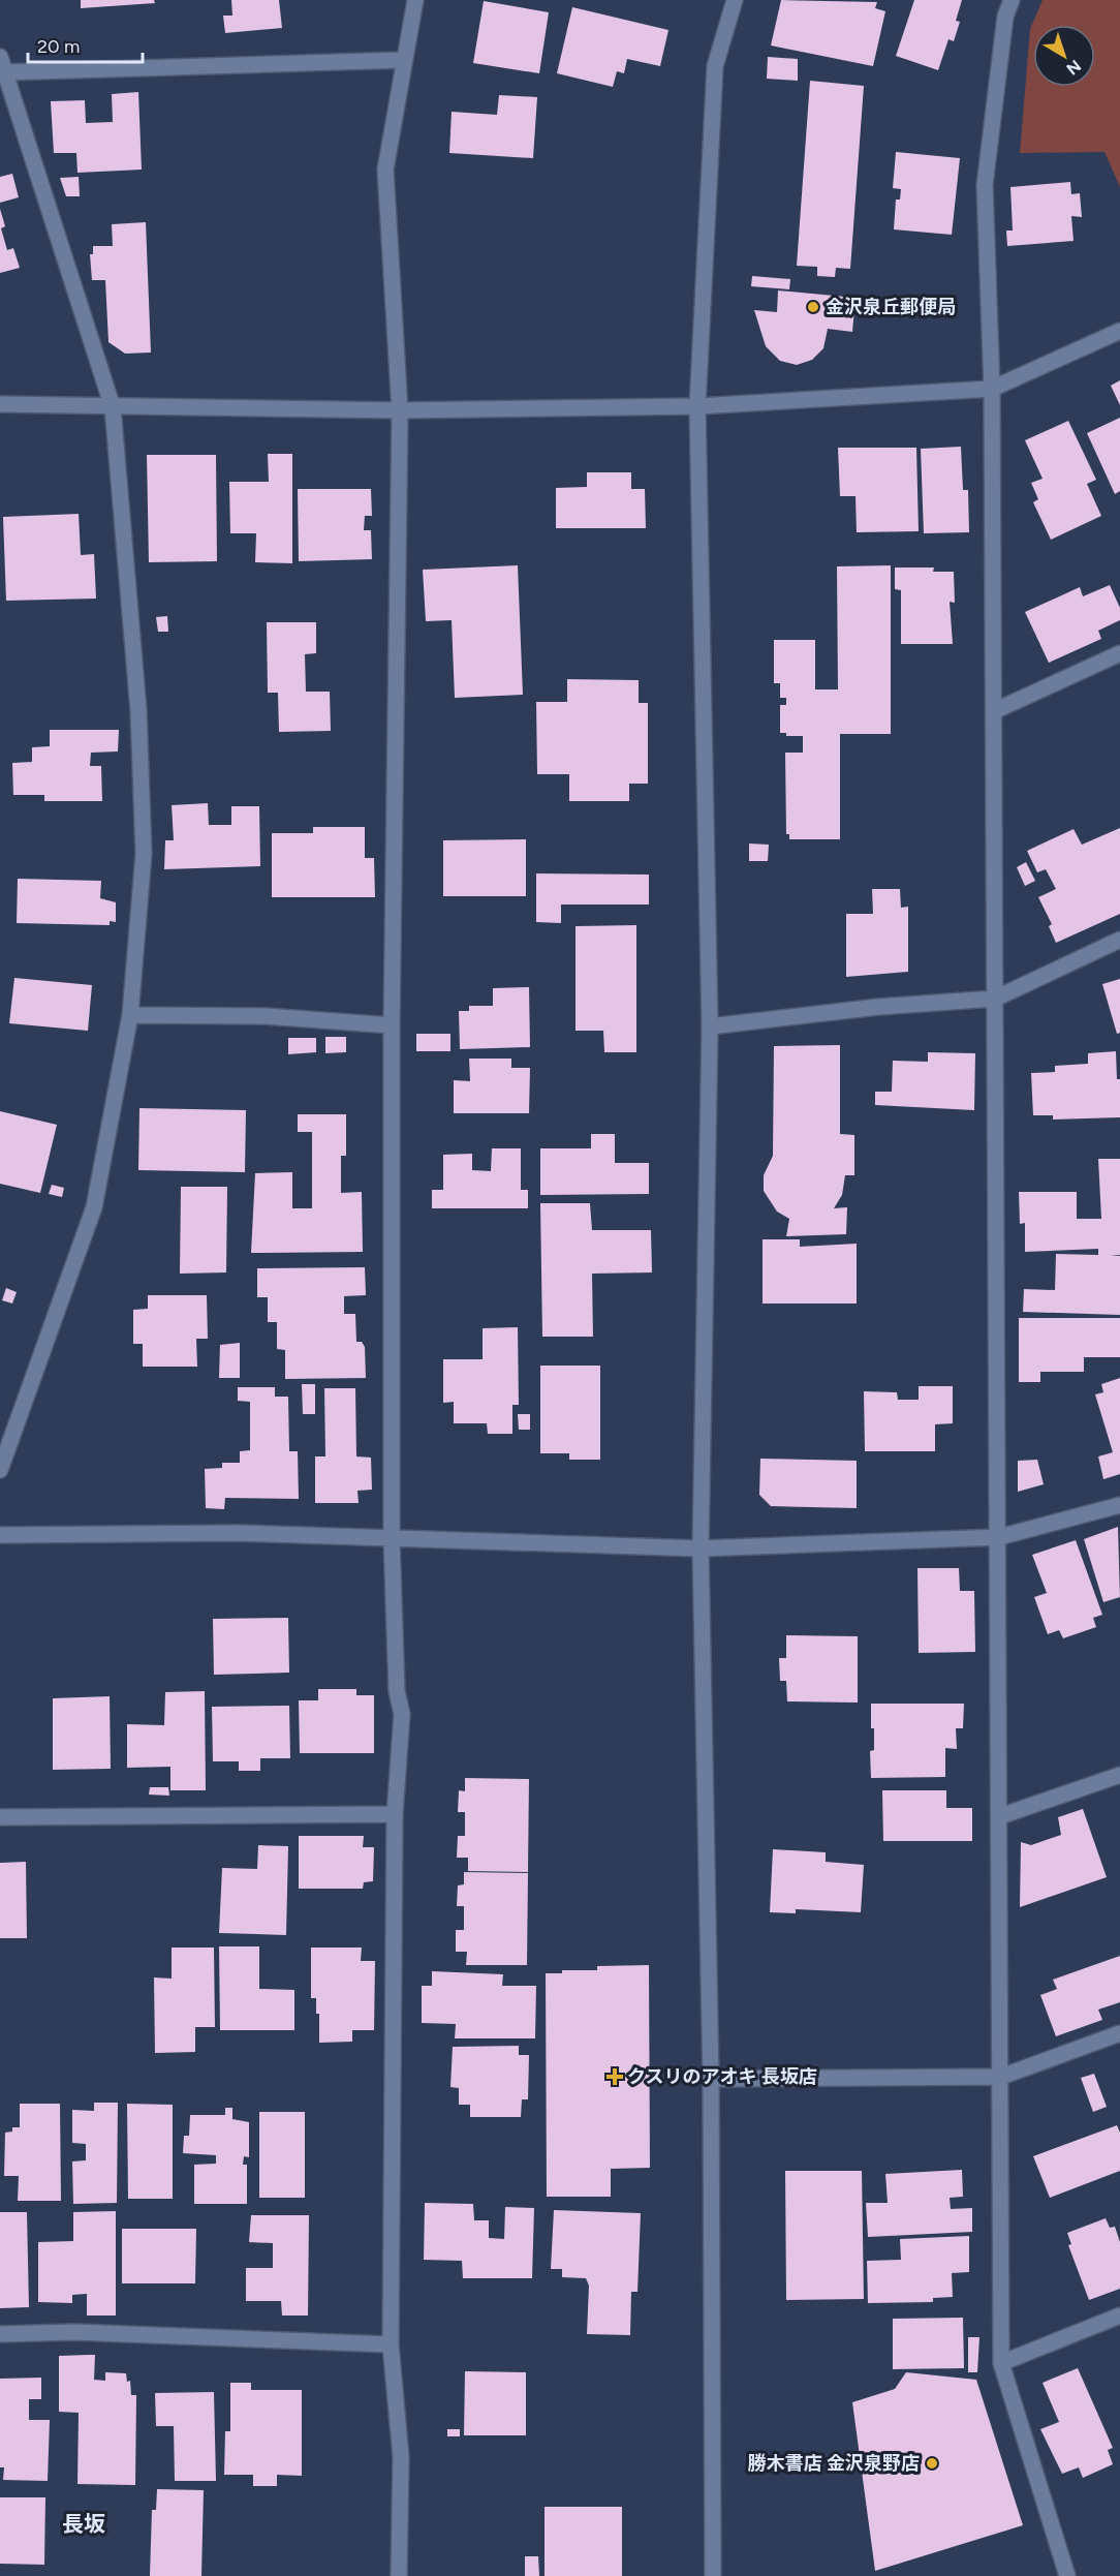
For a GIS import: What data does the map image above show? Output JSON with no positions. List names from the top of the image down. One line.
{"districts":["長坂"],"places":{"other":["金沢泉丘郵便局","勝木書店 金沢泉野店"],"health":["クスリのアオキ 長坂店"]},"scale_bar":"20 m","north":"bottom right"}
